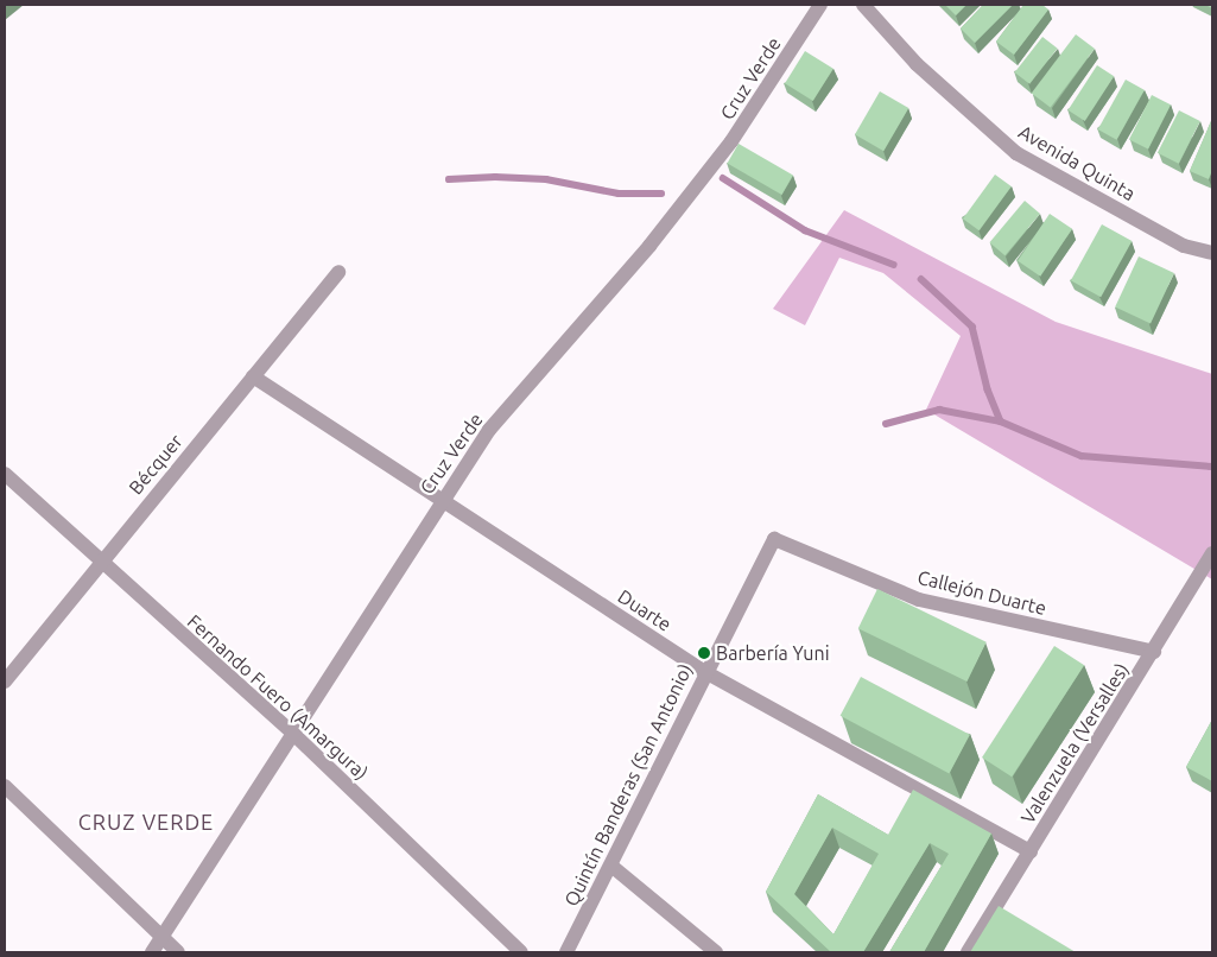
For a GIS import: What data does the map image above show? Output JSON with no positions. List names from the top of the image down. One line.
{"streets":{"street":["Cruz Verde","Avenida Quinta","Bécquer","Callejón Duarte","Duarte","Fernando Fuero (Amargura)","Valenzuela (Versalles)","Quintín Banderas (San Antonio)"]},"crossings":[["Cruz Verde","Duarte"],["Cruz Verde","Fernando Fuero (Amargura)"],["Bécquer","Duarte"],["Bécquer","Fernando Fuero (Amargura)"],["Callejón Duarte","Valenzuela (Versalles)"],["Callejón Duarte","Quintín Banderas (San Antonio)"],["Duarte","Valenzuela (Versalles)"],["Duarte","Quintín Banderas (San Antonio)"]],"districts":["CRUZ VERDE"],"places":["Barbería Yuni"]}
